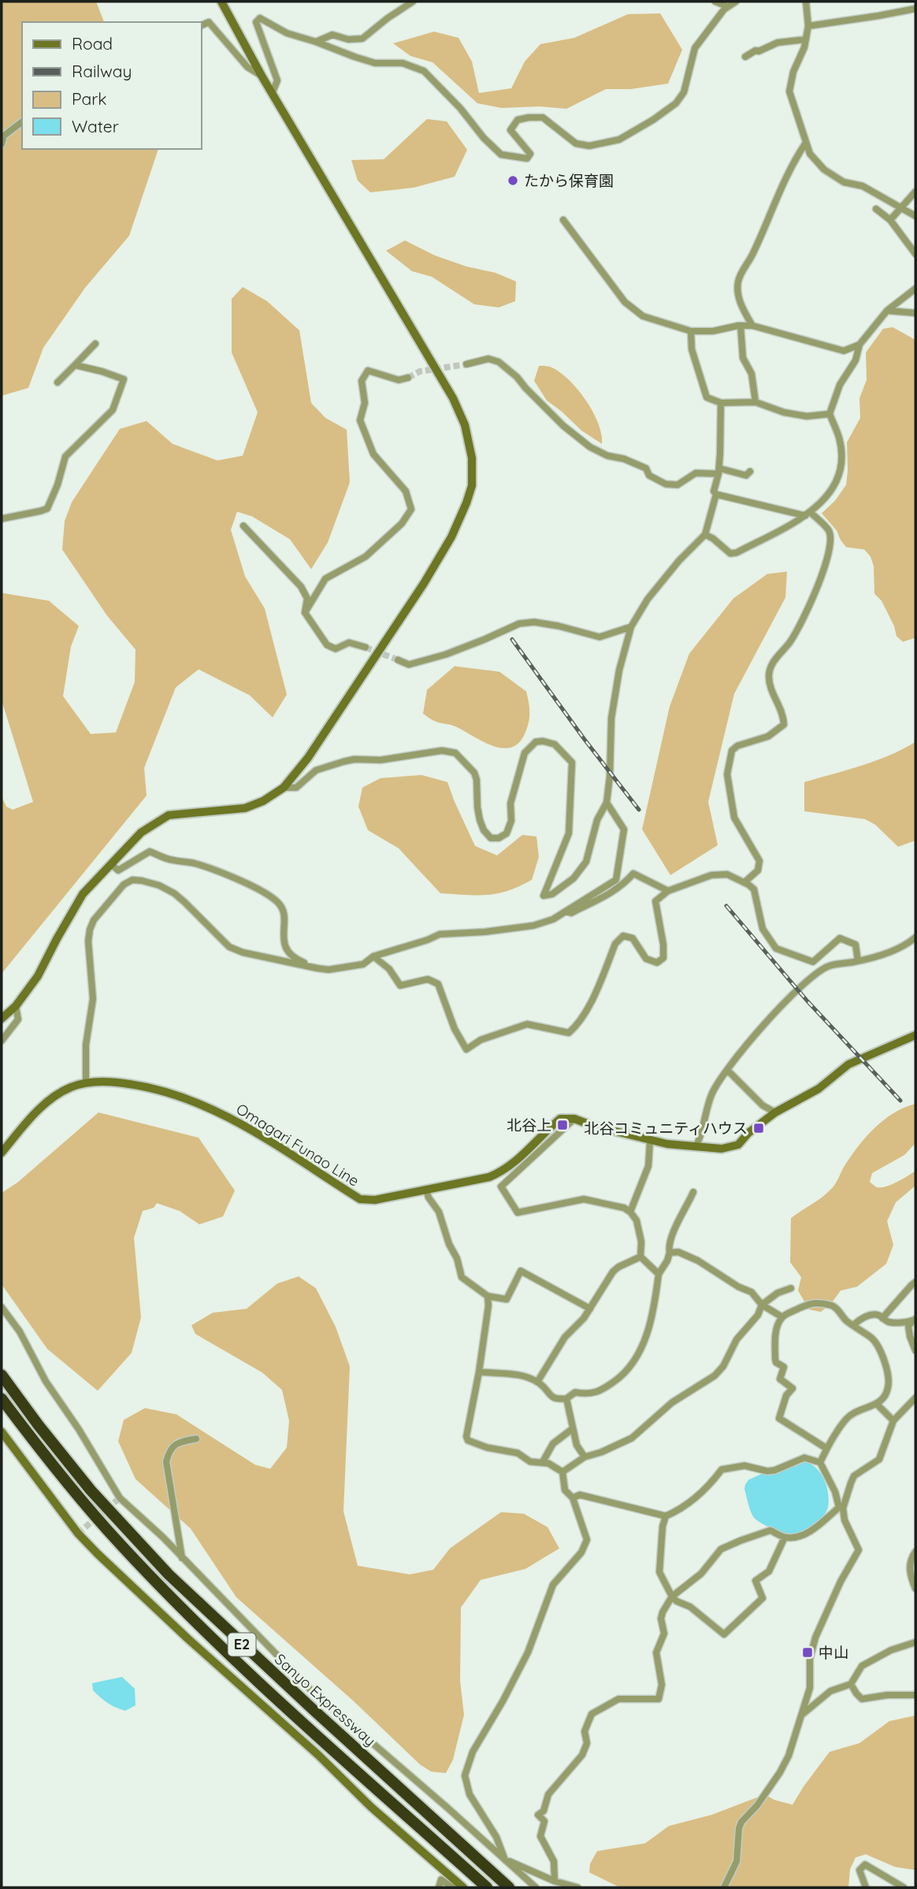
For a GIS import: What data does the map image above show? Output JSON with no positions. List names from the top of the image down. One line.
{"streets":{"highway":["E2","Sanyo Expressway"],"street":["Omagari Funao Line"]},"places":{"other":["たから保育園"],"transit":["北谷上","北谷コミュニティハウス","中山"]},"legend":["Road","Railway","Park","Water"]}
